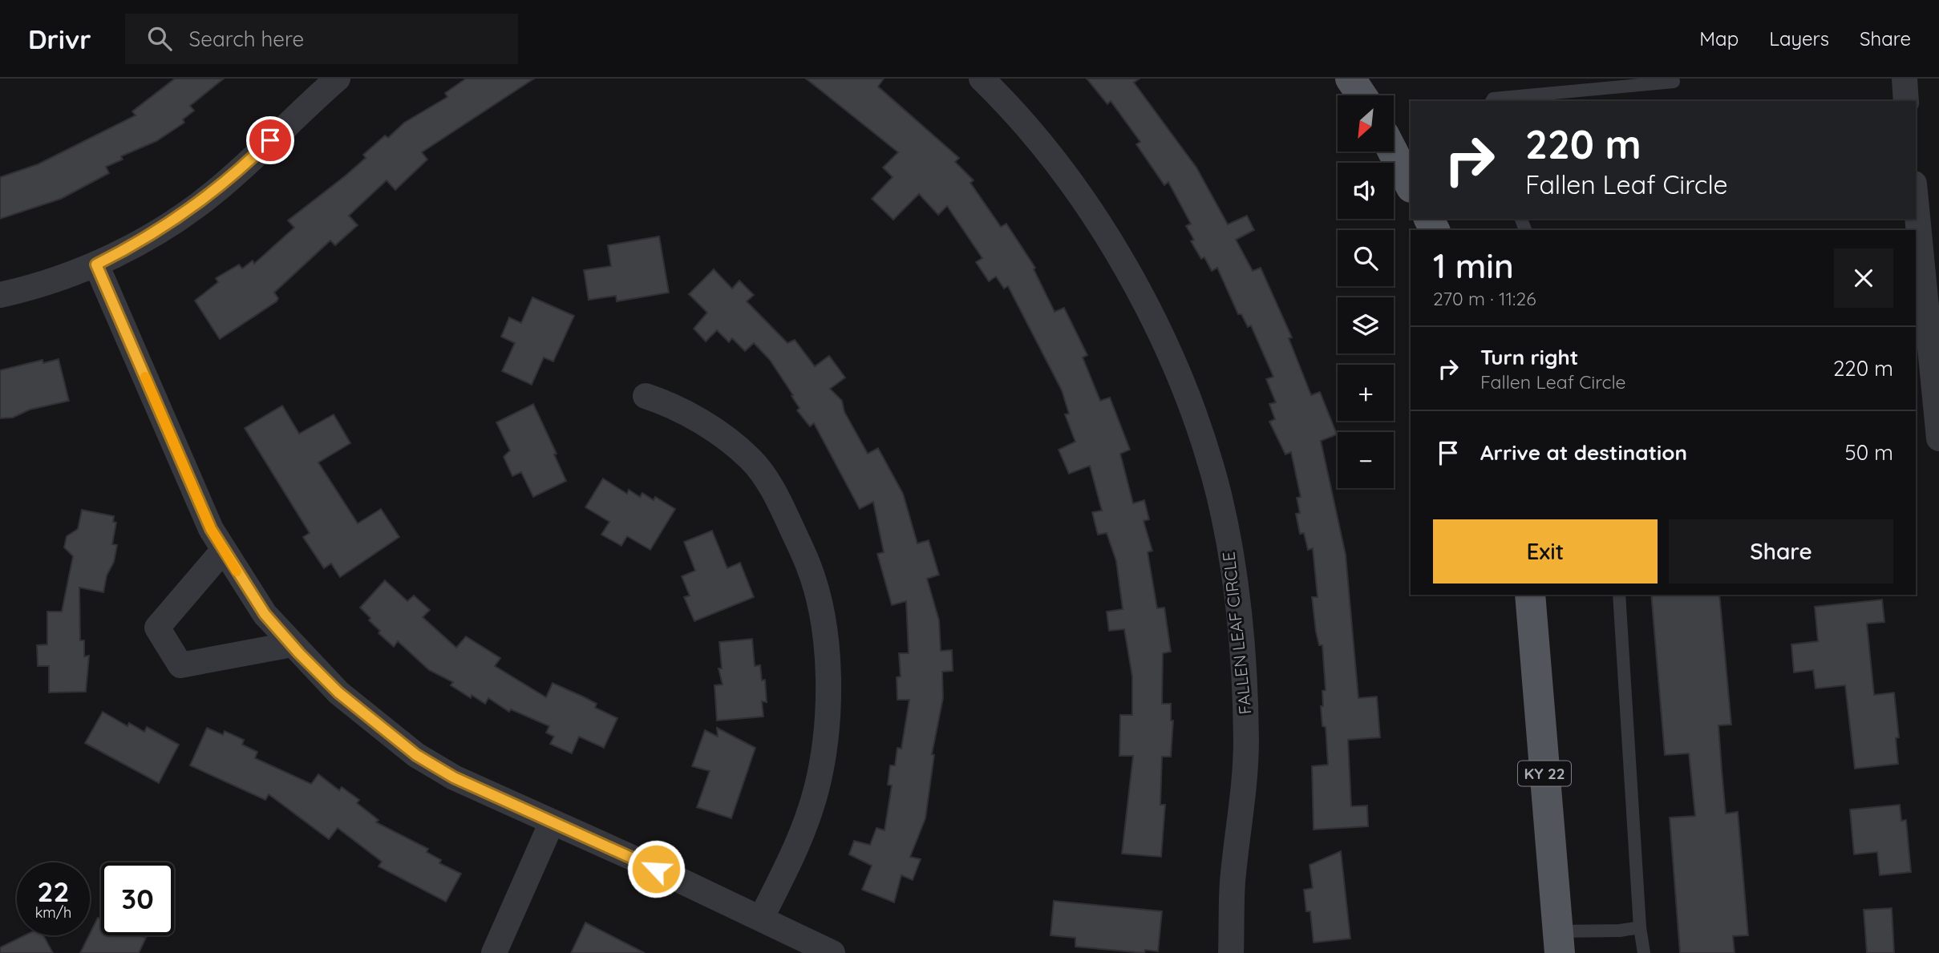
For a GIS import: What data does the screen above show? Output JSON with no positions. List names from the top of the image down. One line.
{"streets":{"main road":["KY 22"],"street":["FALLEN LEAF CIRCLE"]},"north":"bottom left","page":{"header":"Drivr","search":"Search here","nav":["Map","Layers","Share"],"map_buttons":["+","−"],"turn":["220 m","Fallen Leaf Circle"],"heading":["1 min","270 m · 11:26"],"list":[{"name":"Turn right","note":"Fallen Leaf Circle","value":"220 m"},{"name":"Arrive at destination","value":"50 m"}],"buttons":["Exit","Share"],"speed":"22 km/h","limit":"30"}}
